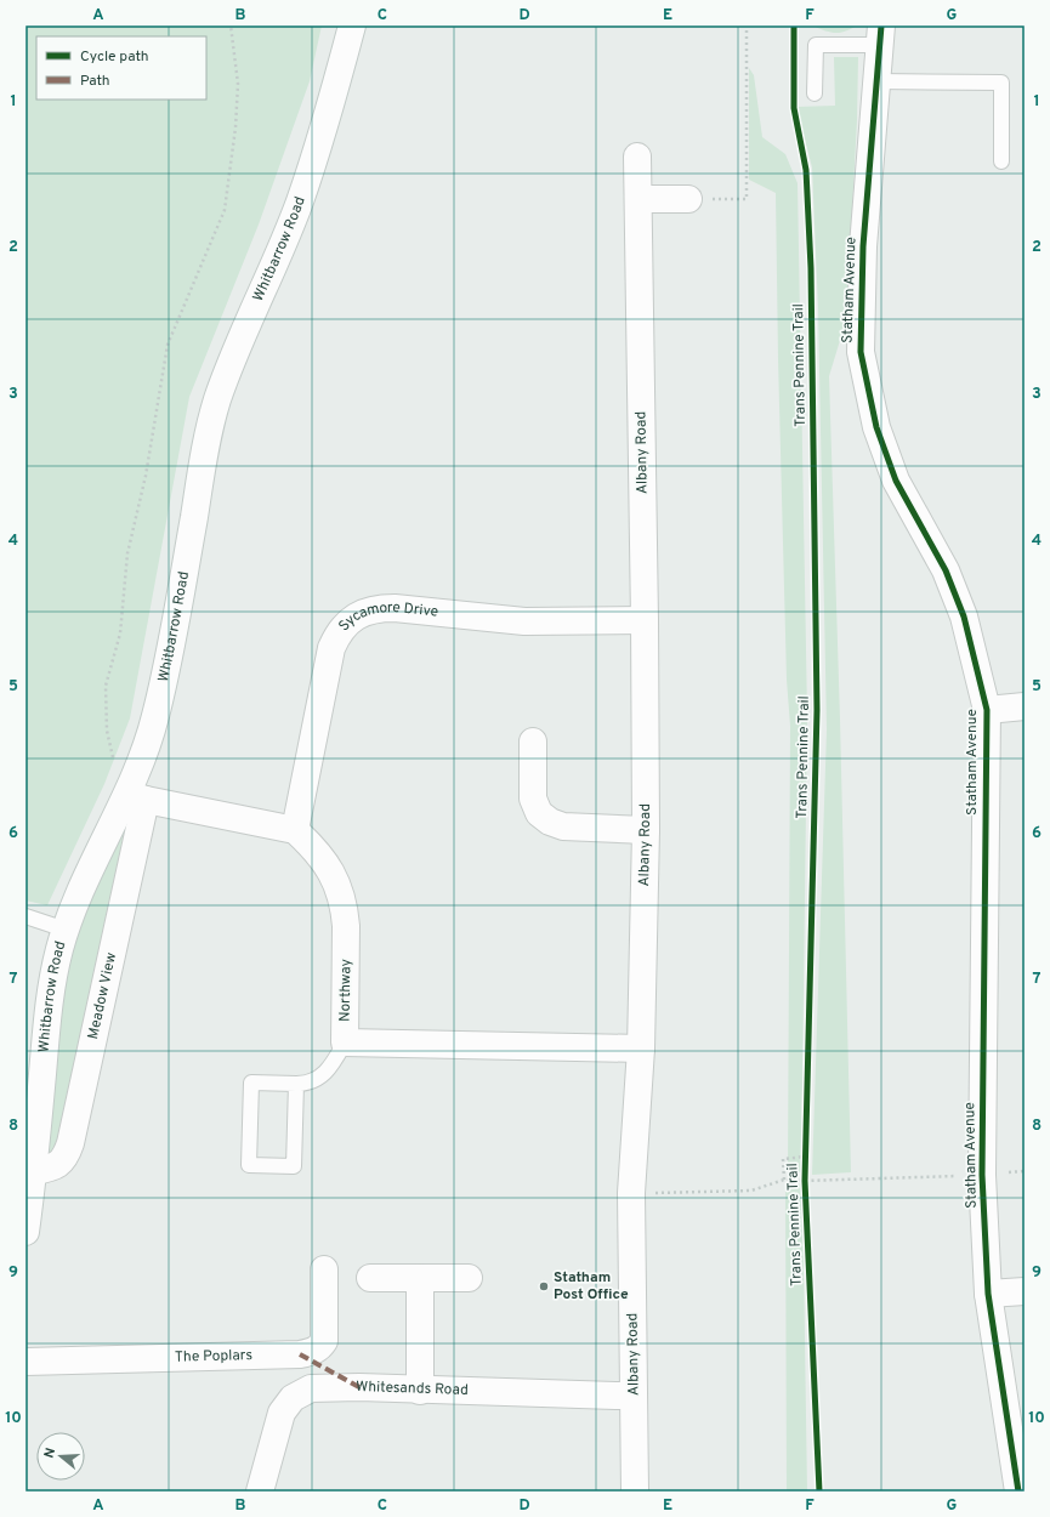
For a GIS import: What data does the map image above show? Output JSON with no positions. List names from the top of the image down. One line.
{"streets":{"street":["Whitbarrow Road","Statham Avenue","Albany Road","Sycamore Drive","Northway","Meadow View","The Poplars","Whitesands Road"],"cycle path":["Trans Pennine Trail"]},"crossings":[["Whitbarrow Road","Meadow View"],["Albany Road","Sycamore Drive"],["Albany Road","Northway"],["Albany Road","Whitesands Road"],["Sycamore Drive","Northway"]],"places":["Statham Post Office"],"legend":["Cycle path","Path"],"north":"left","grid":{"columns":["A","B","C","D","E","F","G"],"rows":["1","2","3","4","5","6","7","8","9","10"]}}
